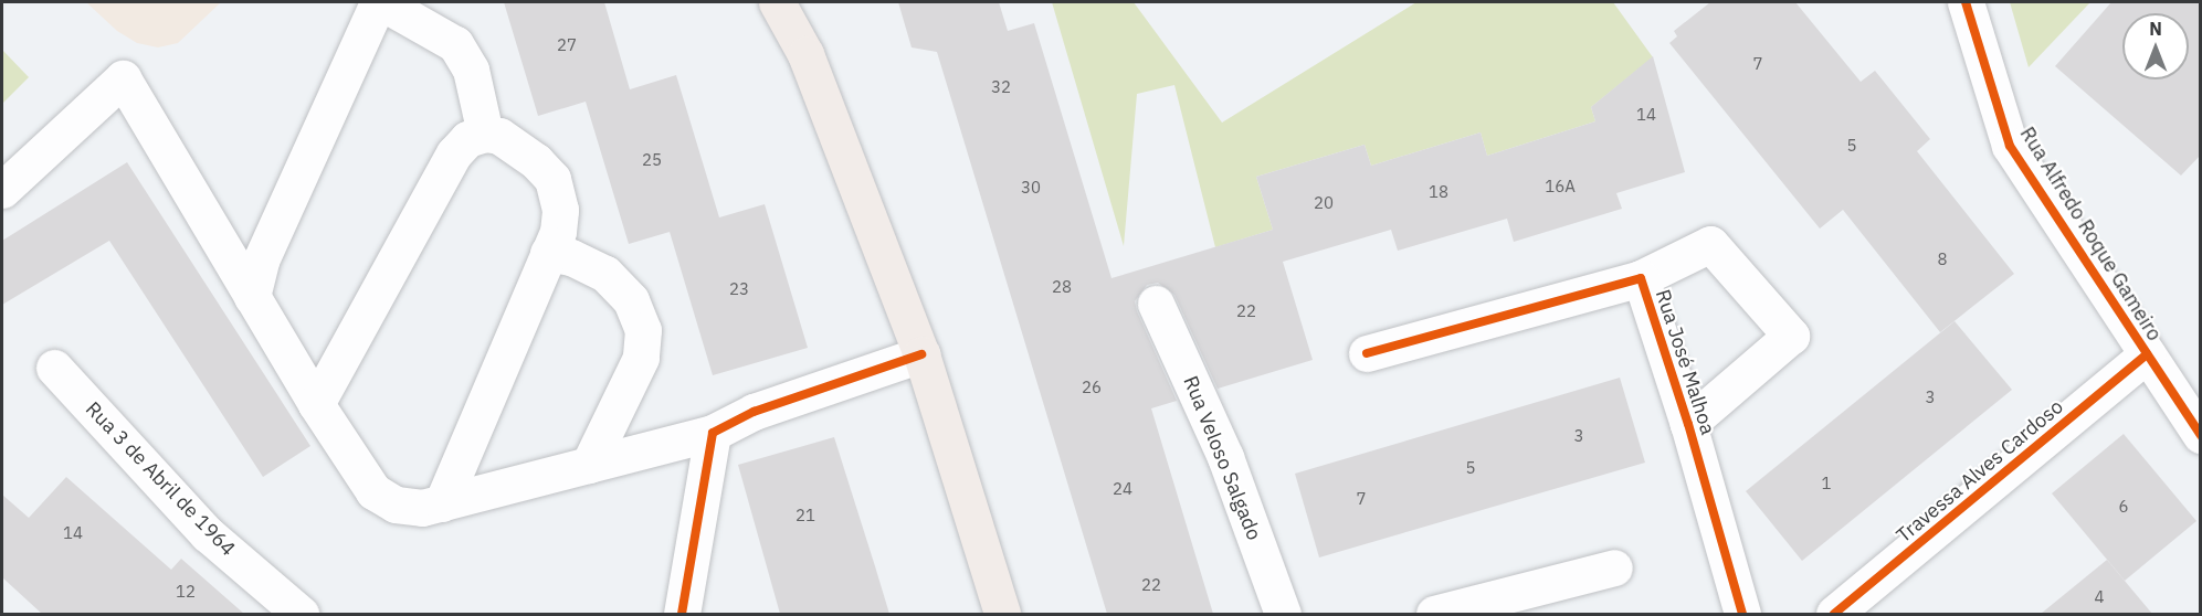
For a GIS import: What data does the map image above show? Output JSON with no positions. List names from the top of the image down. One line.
{"streets":{"street":["Rua Alfredo Roque Gameiro","Rua José Malhoa","Rua Veloso Salgado","Travessa Alves Cardoso","Rua 3 de Abril de 1964"]},"crossings":[["Rua Alfredo Roque Gameiro","Travessa Alves Cardoso"]],"house_numbers":["27","7","32","14","5","25","16A","30","18","20","8","28","23","22","26","3","3","5","1","24","7","6","21","14","22","12","4"],"north":"top"}
